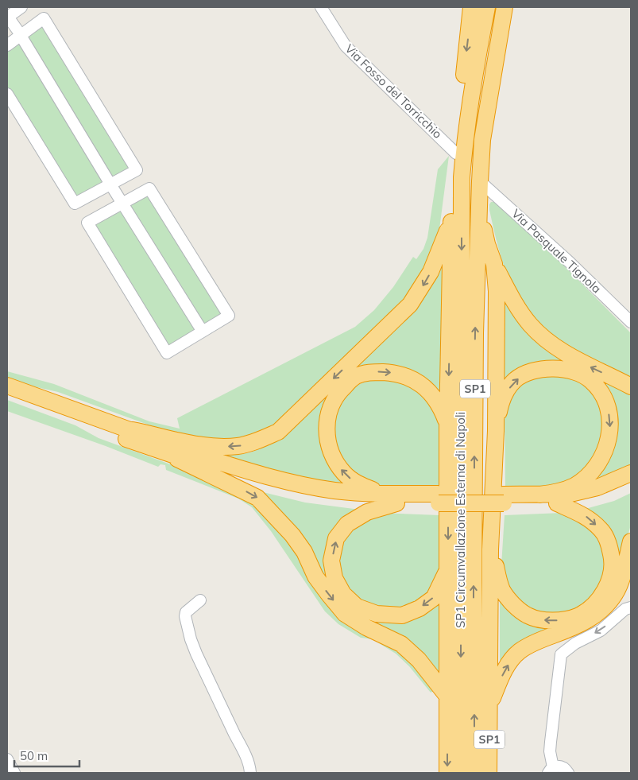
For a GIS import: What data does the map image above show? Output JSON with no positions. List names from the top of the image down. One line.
{"streets":{"highway":["SP1","SP1 Circumvallazione Esterna di Napoli"],"street":["Via Fosso del Torricchio","Via Pasquale Tignola"]},"crossings":[["Via Pasquale Tignola","SP1 Circumvallazione Esterna di Napoli"],["SP1","SP1 Circumvallazione Esterna di Napoli"]],"scale_bar":"50 m"}
